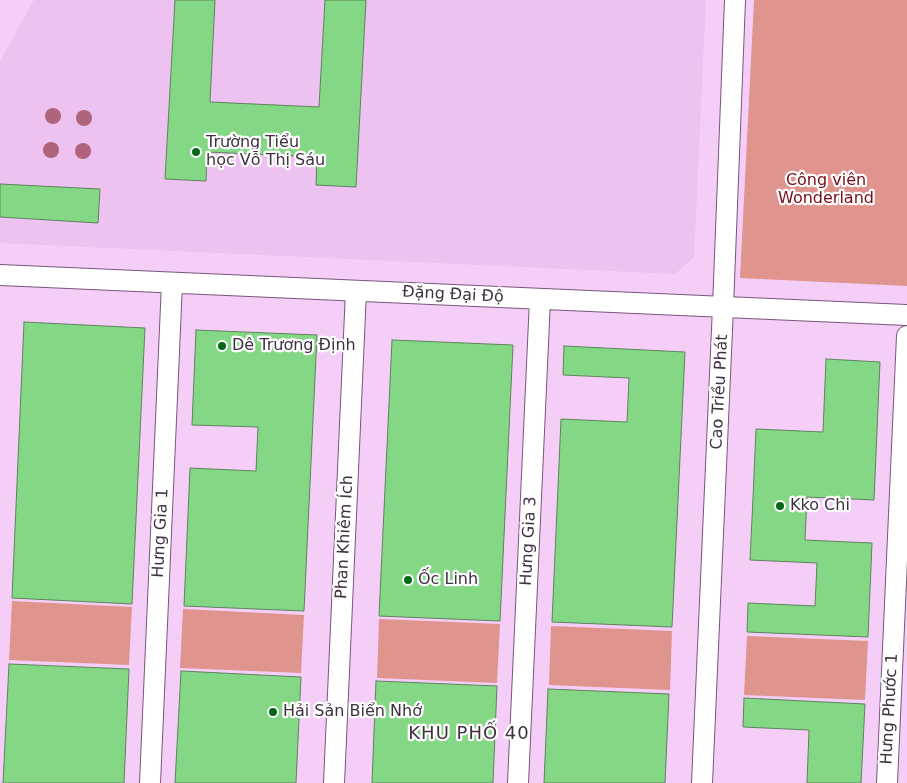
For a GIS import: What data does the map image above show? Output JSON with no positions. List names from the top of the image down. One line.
{"streets":{"street":["Đặng Đại Độ","Cao Triều Phát","Hưng Gia 1","Phan Khiêm Ích","Hưng Gia 3","Hưng Phước 1"]},"crossings":[["Đặng Đại Độ","Cao Triều Phát"],["Đặng Đại Độ","Hưng Gia 1"],["Đặng Đại Độ","Phan Khiêm Ích"],["Đặng Đại Độ","Hưng Gia 3"]],"districts":["KHU PHỐ 40"],"parks":["Công viên Wonderland"],"places":["Trường Tiểu học Vỗ Thị Sáu","Dê Trương Định","Kko Chi","Ốc Linh","Hải Sản Biển Nhớ"]}
